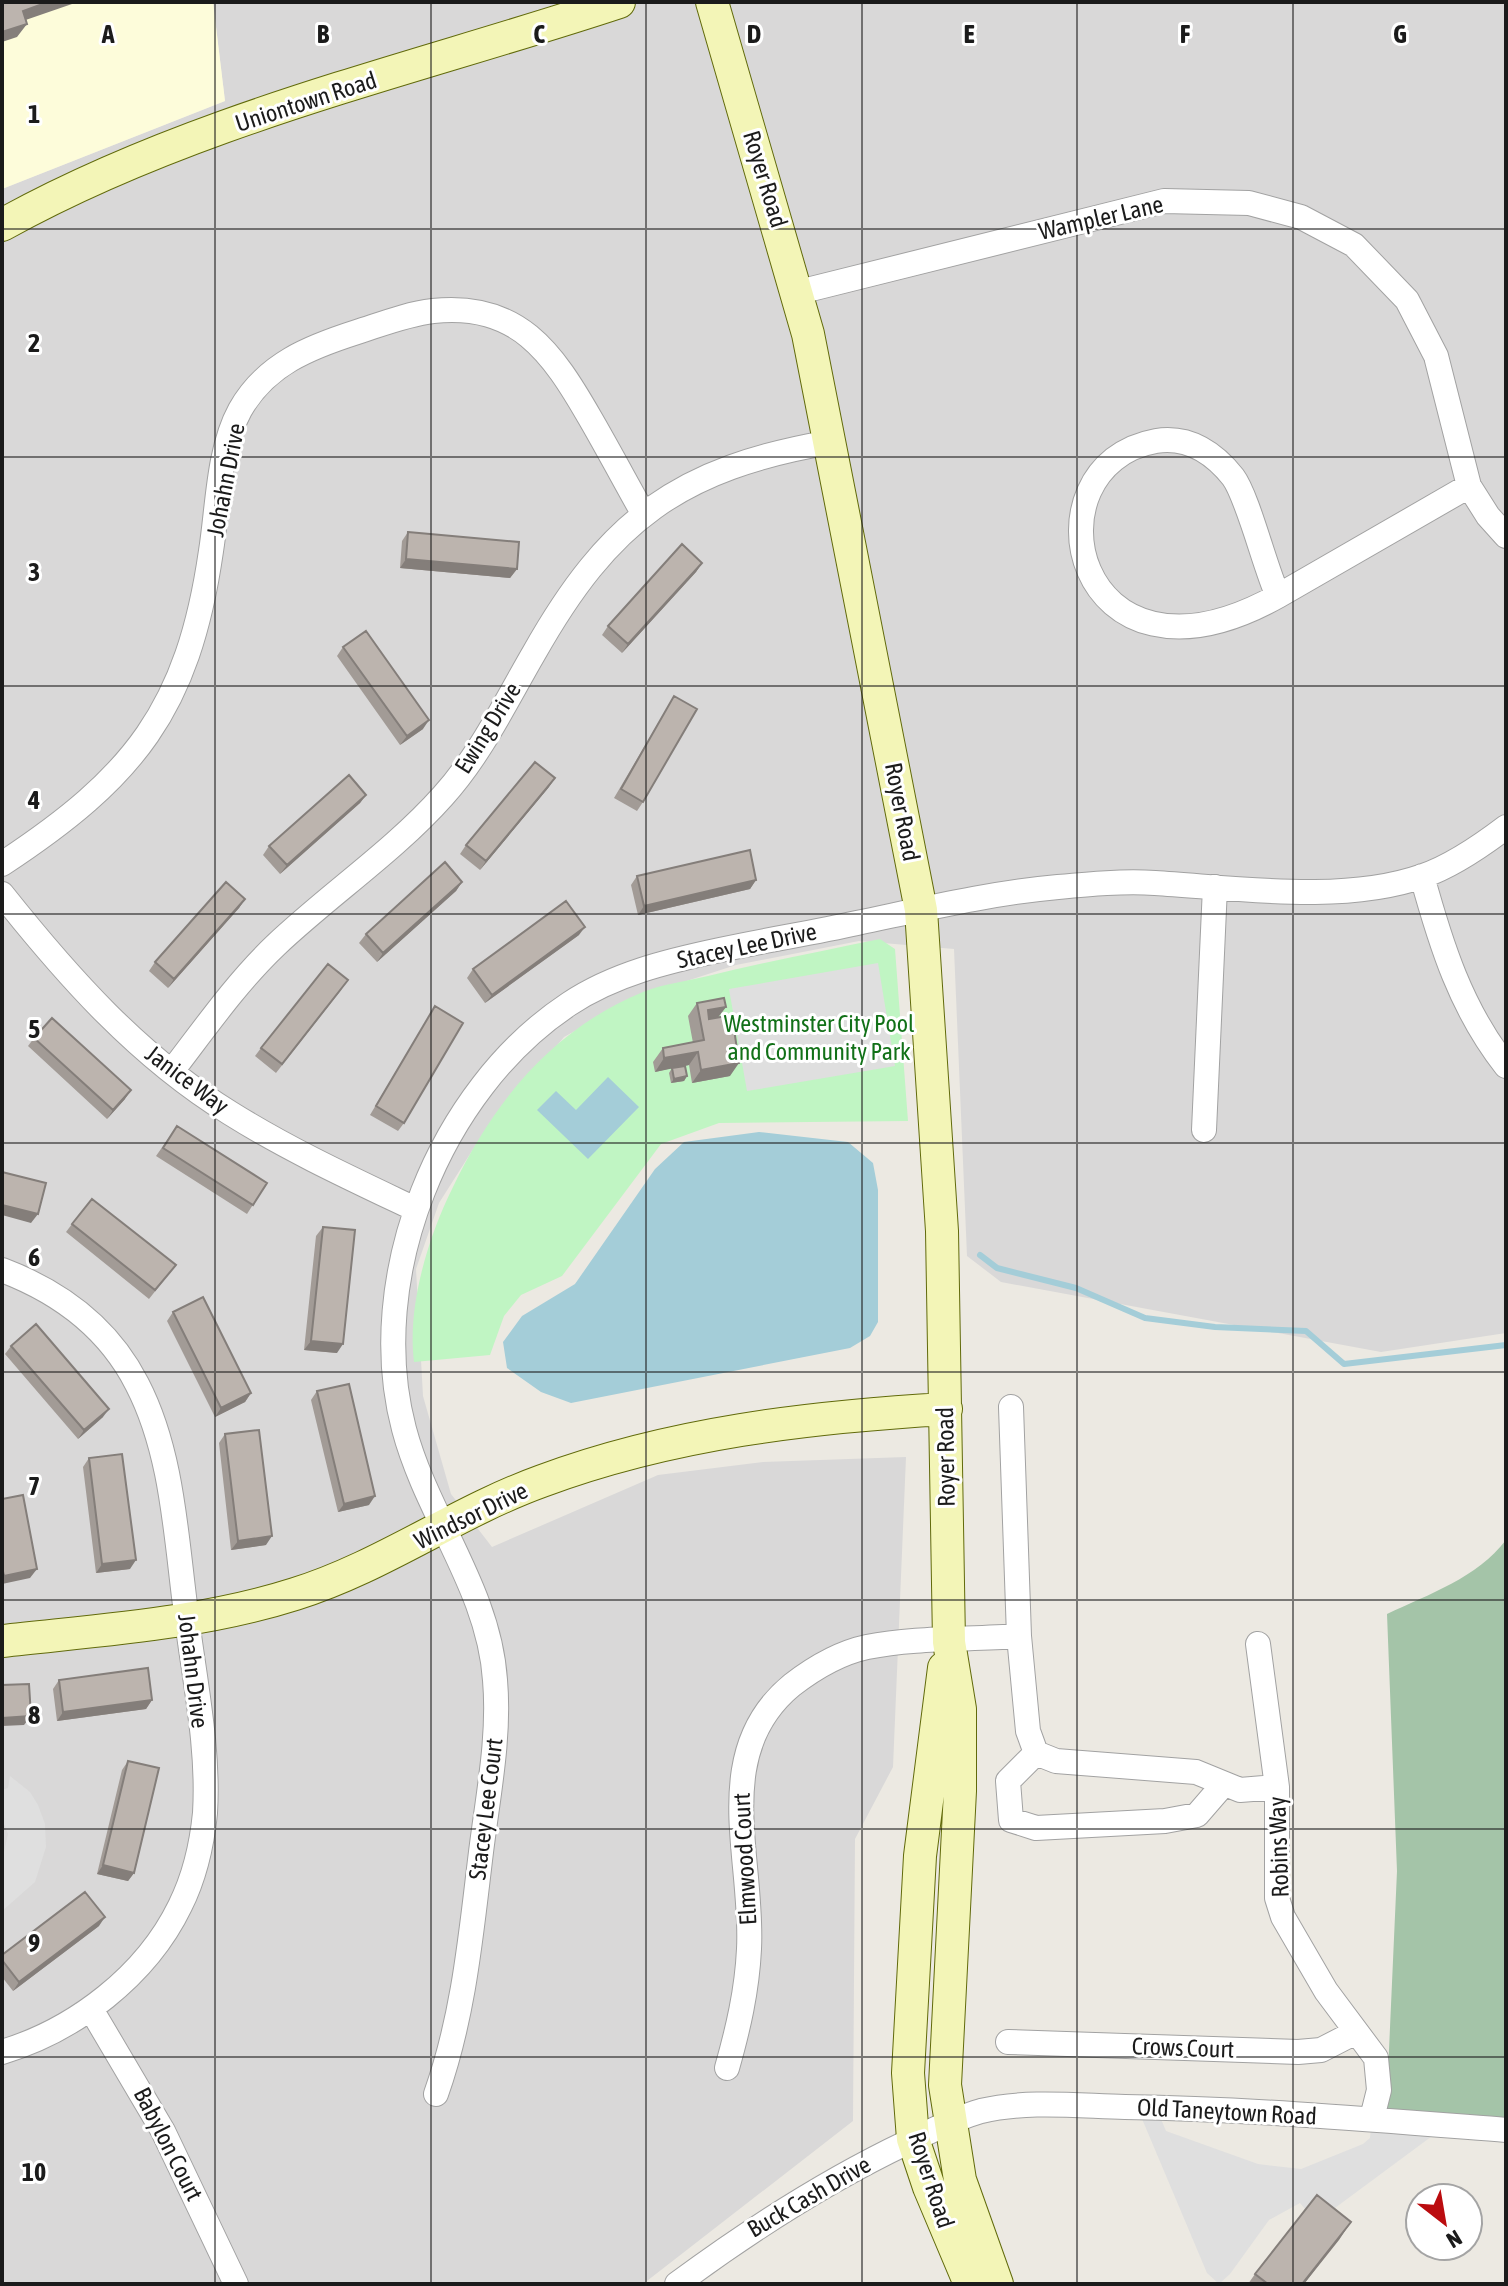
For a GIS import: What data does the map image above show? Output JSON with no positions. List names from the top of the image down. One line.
{"streets":{"street":["Uniontown Road","Royer Road","Wampler Lane","Johahn Drive","Ewing Drive","Stacey Lee Drive","Janice Way","Windsor Drive","Stacey Lee Court","Robins Way","Elmwood Court","Crows Court","Old Taneytown Road","Babylon Court","Buck Cash Drive"]},"crossings":[["Royer Road","Wampler Lane"],["Royer Road","Ewing Drive"],["Royer Road","Stacey Lee Drive"],["Royer Road","Windsor Drive"],["Royer Road","Elmwood Court"],["Royer Road","Old Taneytown Road"],["Royer Road","Buck Cash Drive"],["Johahn Drive","Ewing Drive"],["Johahn Drive","Windsor Drive"],["Johahn Drive","Babylon Court"],["Ewing Drive","Janice Way"],["Stacey Lee Drive","Janice Way"],["Stacey Lee Drive","Windsor Drive"],["Stacey Lee Drive","Stacey Lee Court"],["Windsor Drive","Stacey Lee Court"],["Robins Way","Crows Court"],["Robins Way","Old Taneytown Road"],["Old Taneytown Road","Buck Cash Drive"]],"parks":["Westminster City Pool and Community Park"],"north":"bottom right","grid":{"columns":["A","B","C","D","E","F","G"],"rows":["1","2","3","4","5","6","7","8","9","10"]}}
